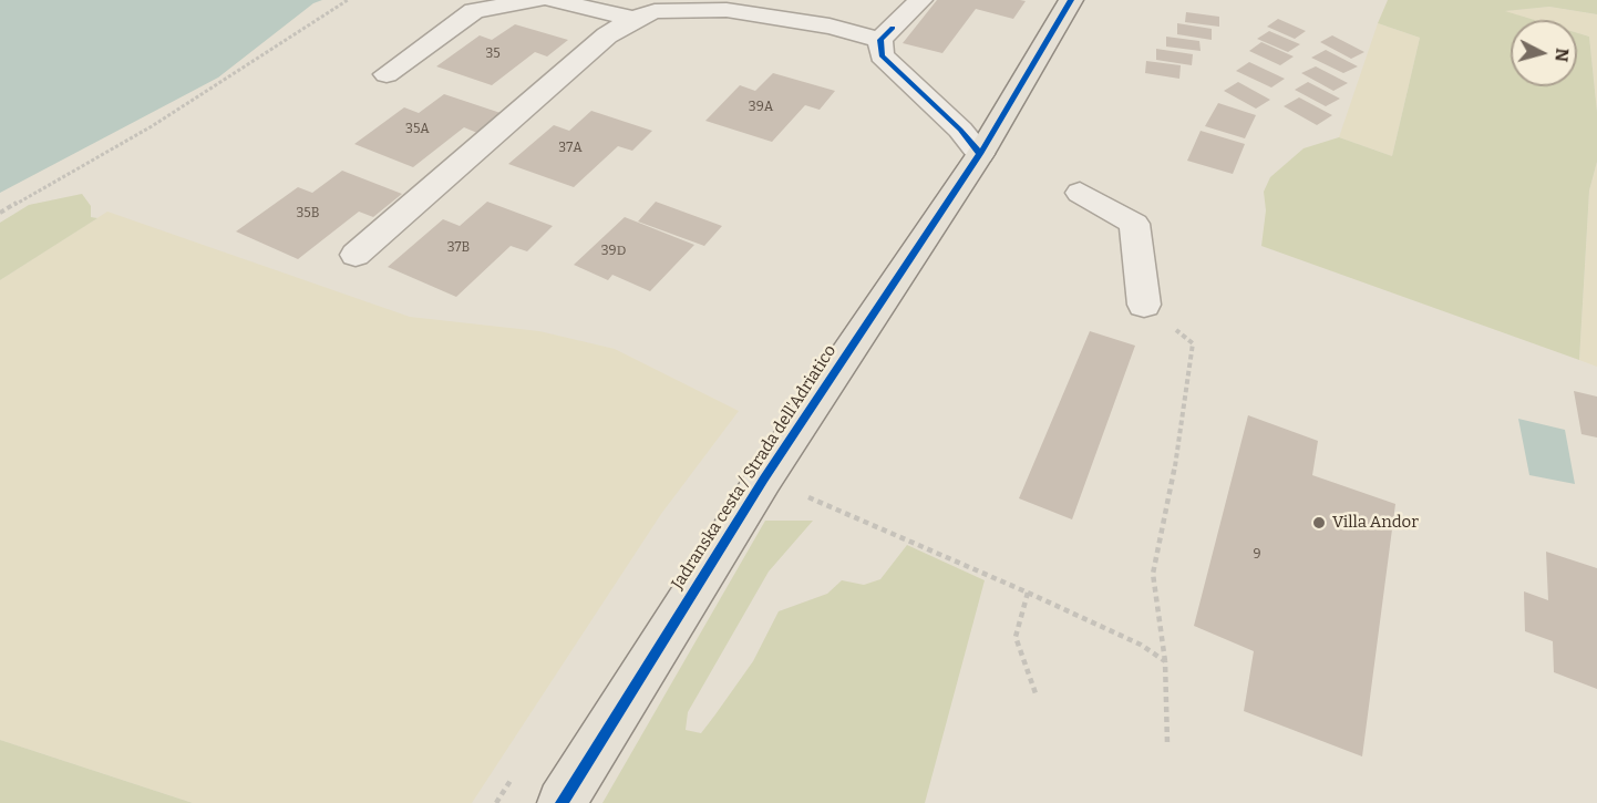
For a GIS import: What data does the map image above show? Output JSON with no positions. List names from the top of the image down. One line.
{"streets":{"main road":["Jadranska cesta / Strada dell'Adriatico"]},"places":["Villa Andor"],"house_numbers":["35","39A","35A","37A","35B","37B","39D","9"],"north":"right"}
